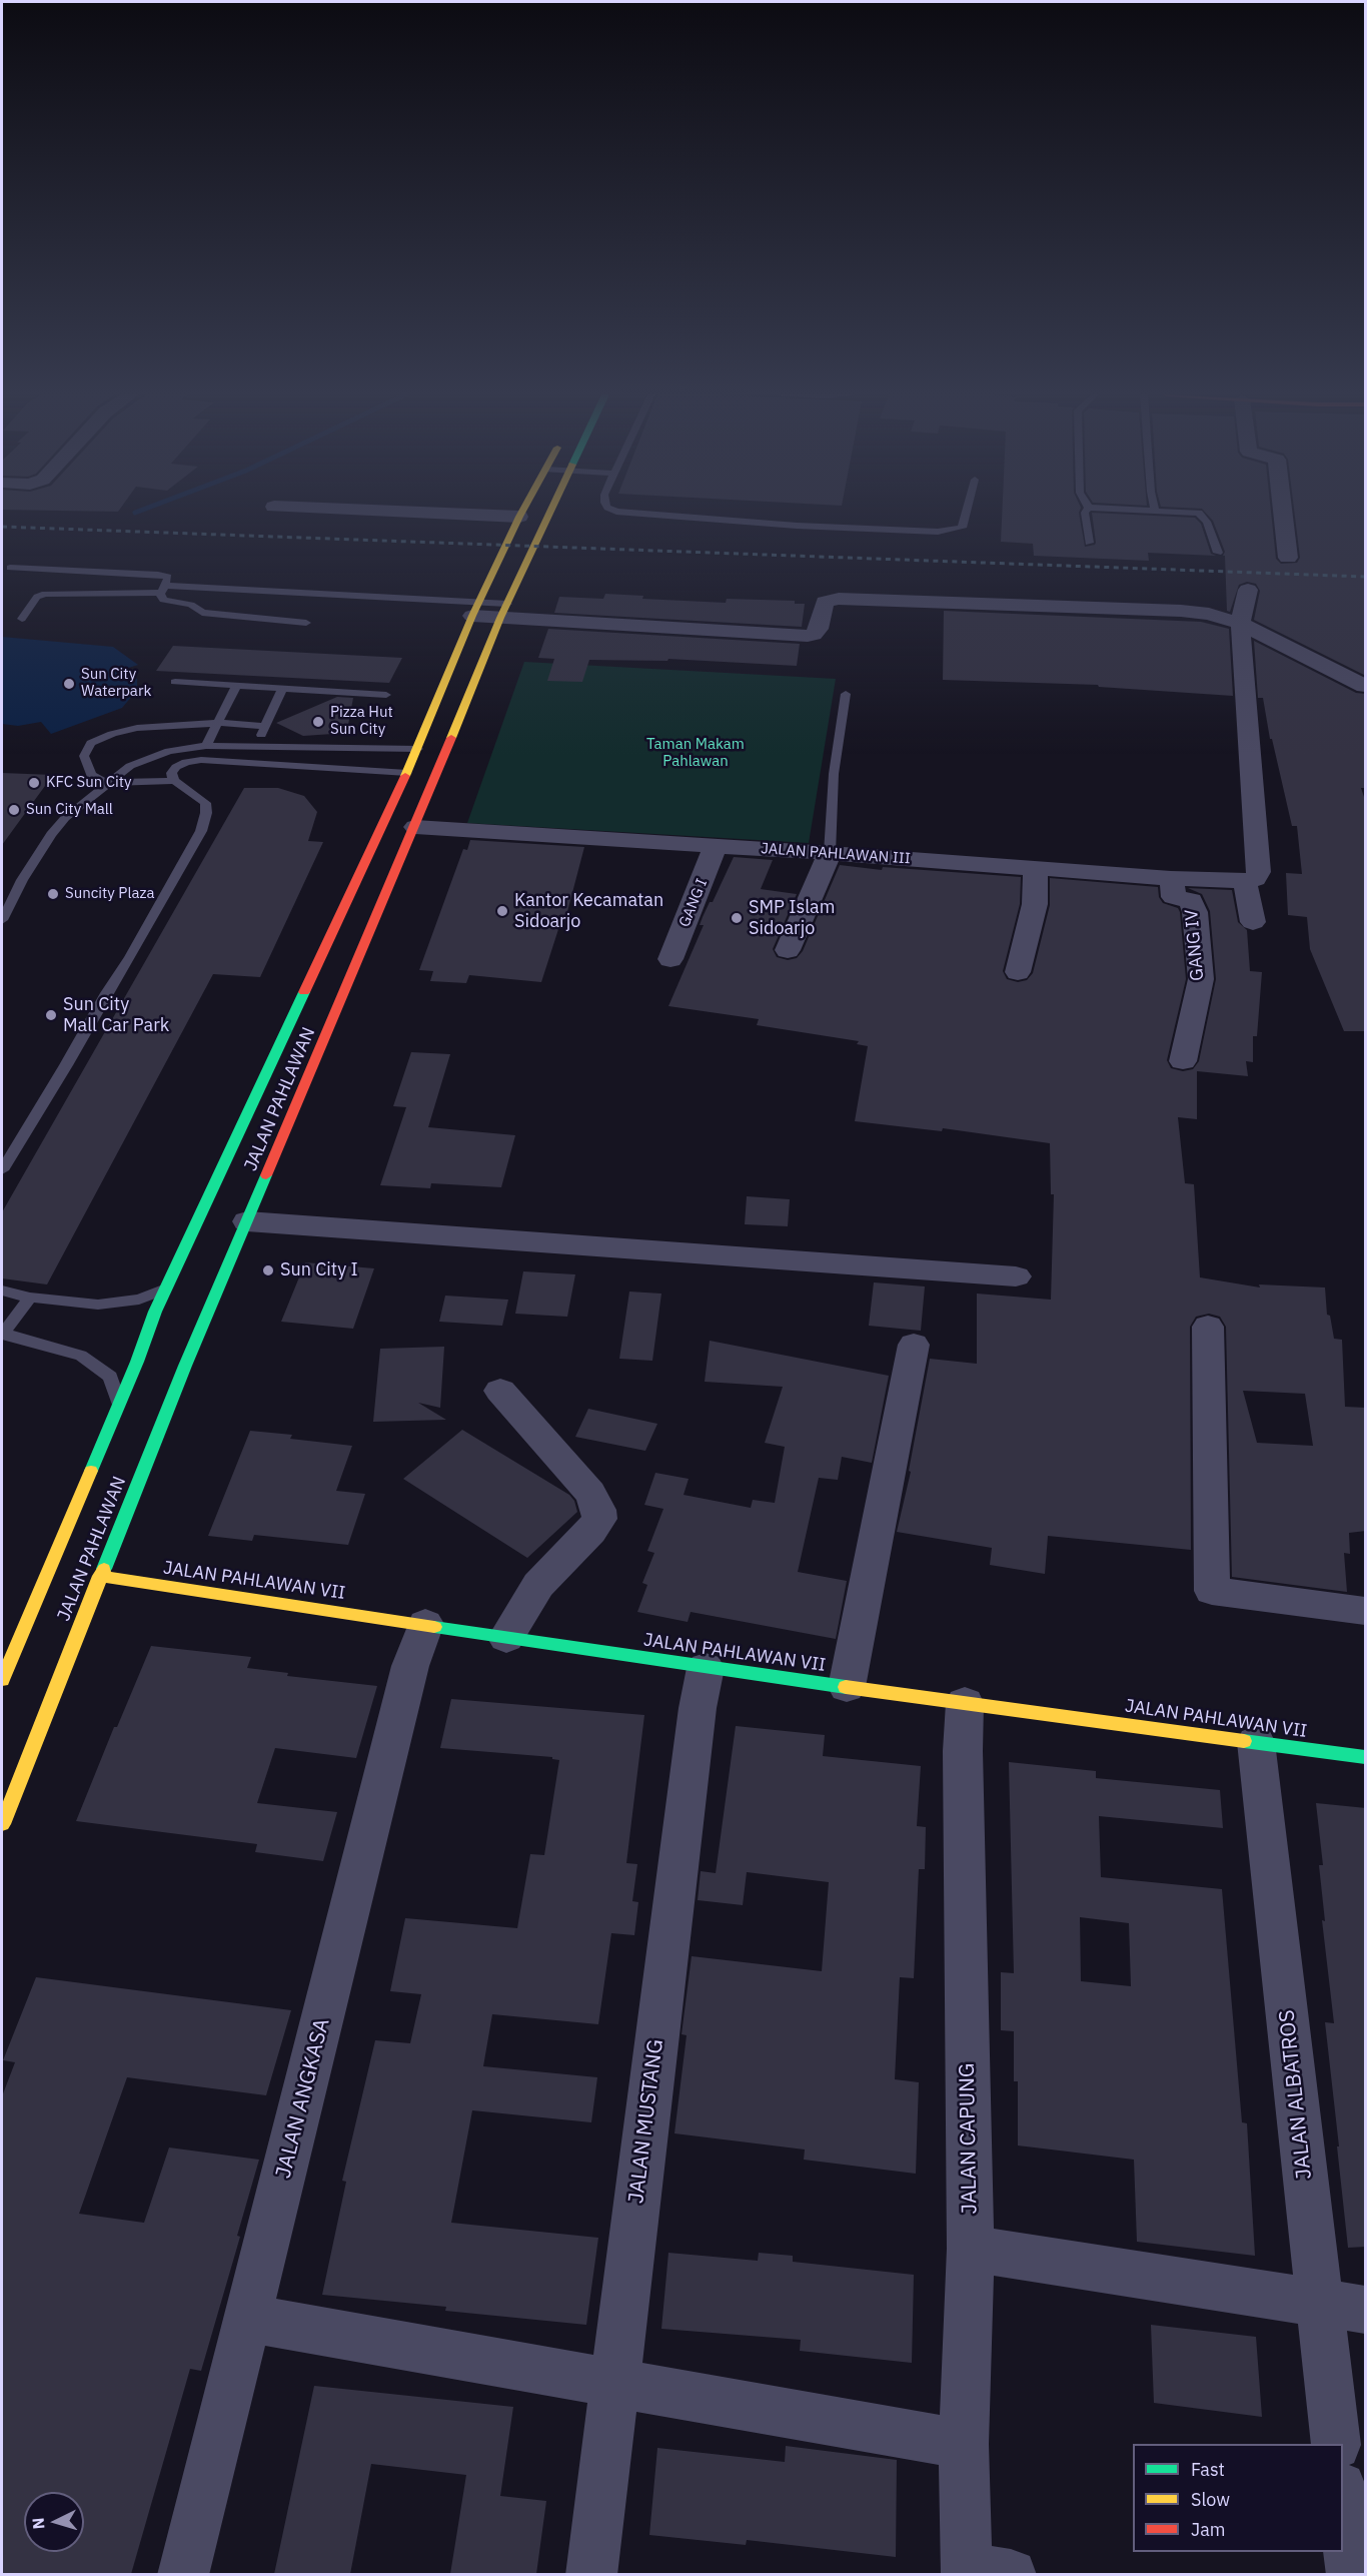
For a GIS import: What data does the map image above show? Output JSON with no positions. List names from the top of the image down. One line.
{"streets":{"main road":["JALAN PAHLAWAN","JALAN PAHLAWAN VII"],"street":["JALAN PAHLAWAN III","GANG I","GANG IV","JALAN ALBATROS","JALAN ANGKASA","JALAN MUSTANG","JALAN CAPUNG"]},"crossings":[["JALAN PAHLAWAN III","GANG I"],["JALAN PAHLAWAN III","GANG IV"],["JALAN PAHLAWAN III","JALAN PAHLAWAN"],["JALAN PAHLAWAN","JALAN PAHLAWAN VII"],["JALAN PAHLAWAN VII","JALAN ALBATROS"],["JALAN PAHLAWAN VII","JALAN ANGKASA"],["JALAN PAHLAWAN VII","JALAN MUSTANG"],["JALAN PAHLAWAN VII","JALAN CAPUNG"]],"parks":["Taman Makam Pahlawan"],"places":["Sun City Waterpark","Pizza Hut Sun City","KFC Sun City","Sun City Mall","Suncity Plaza","Kantor Kecamatan Sidoarjo","SMP Islam Sidoarjo","Sun City Mall Car Park","Sun City I"],"legend":["Fast","Slow","Jam"],"north":"left"}
